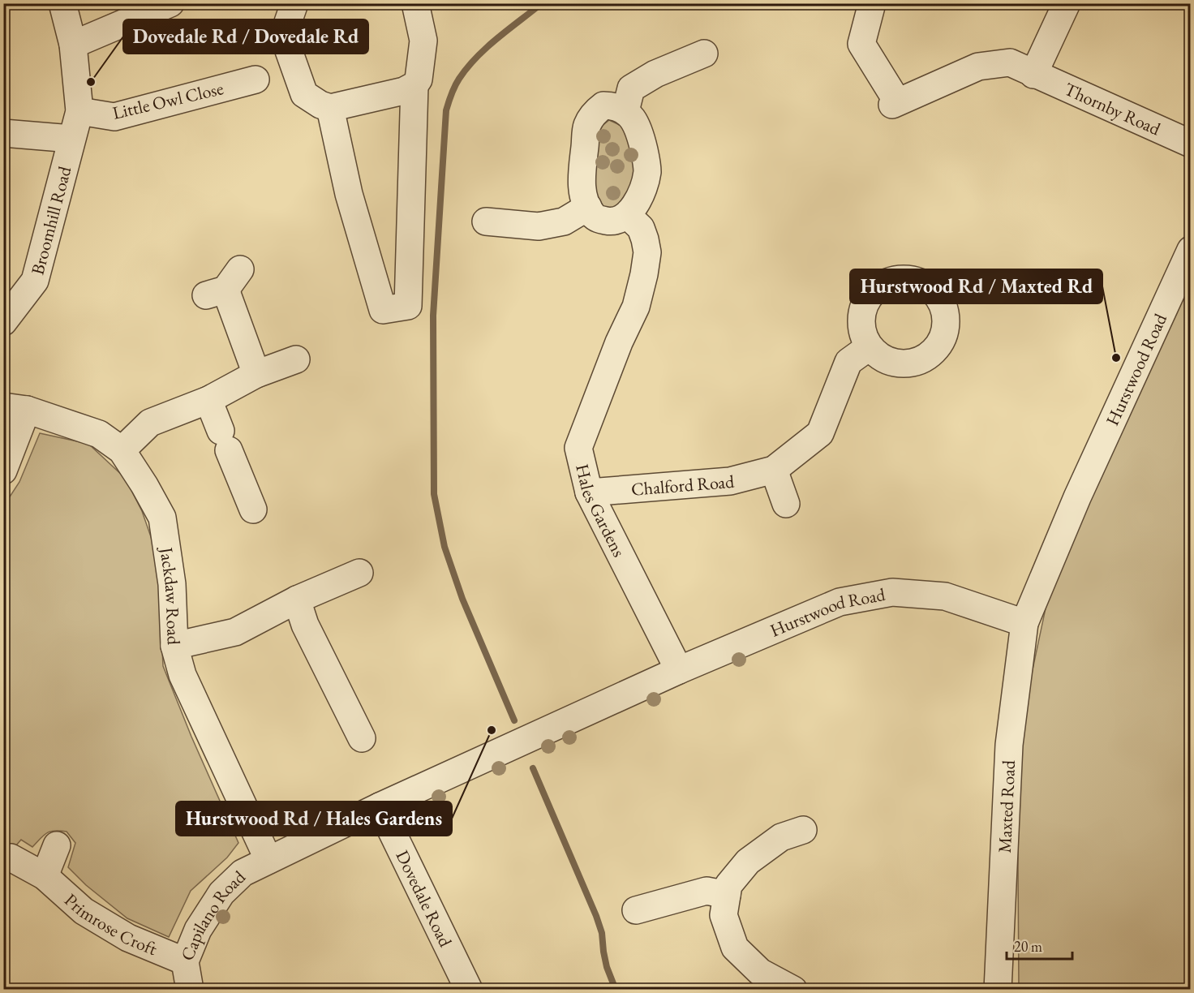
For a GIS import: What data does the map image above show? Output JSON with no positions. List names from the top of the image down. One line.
{"streets":{"street":["Little Owl Close","Thornby Road","Broomhill Road","Hurstwood Road","Chalford Road","Hales Gardens","Jackdaw Road","Maxted Road","Dovedale Road","Capilano Road","Primrose Croft"]},"crossings":[["Little Owl Close","Broomhill Road"],["Hurstwood Road","Hales Gardens"],["Hurstwood Road","Jackdaw Road"],["Hurstwood Road","Maxted Road"],["Hurstwood Road","Dovedale Road"],["Hurstwood Road","Capilano Road"],["Chalford Road","Hales Gardens"],["Jackdaw Road","Capilano Road"],["Capilano Road","Primrose Croft"]],"places":["Dovedale Rd / Dovedale Rd","Hurstwood Rd / Maxted Rd","Hurstwood Rd / Hales Gardens"],"scale_bar":"20 m"}
